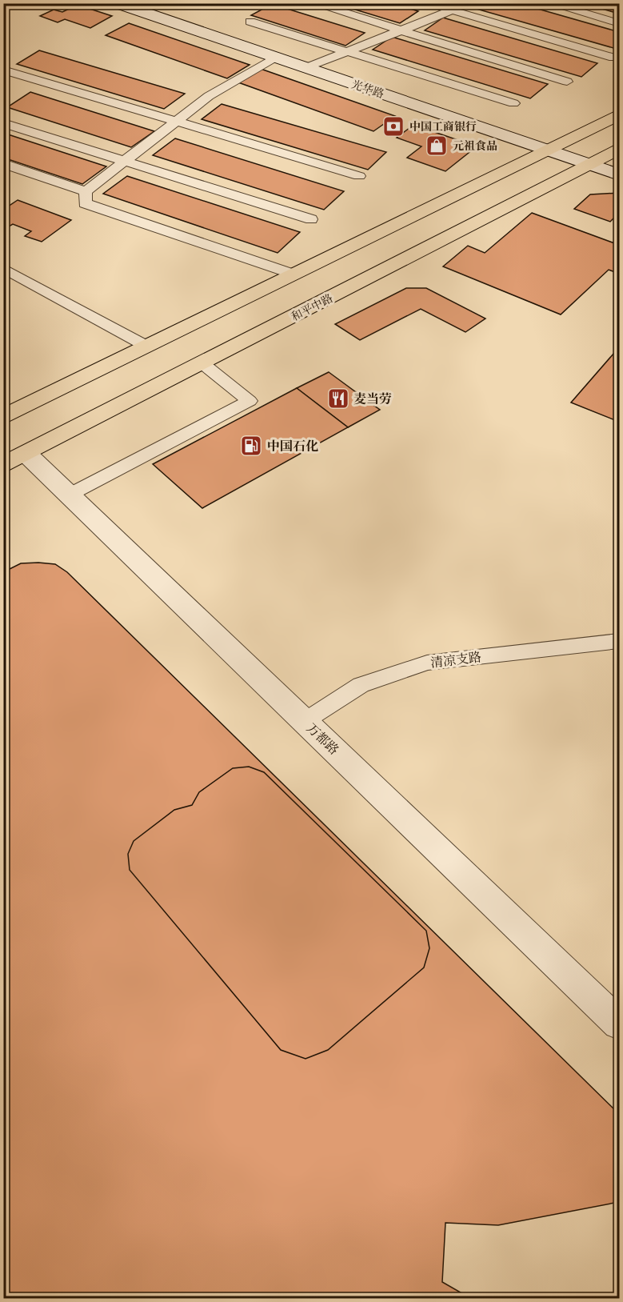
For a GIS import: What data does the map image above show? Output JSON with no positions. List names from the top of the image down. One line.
{"streets":{"main road":["光华路","和平中路","万都路"],"lane":["清凉支路"]},"crossings":[["光华路","和平中路"],["和平中路","万都路"],["清凉支路","万都路"]],"places":{"bank":["中国工商银行"],"shop":["元祖食品"],"restaurant":["麦当劳"],"fuel station":["中国石化"]}}
